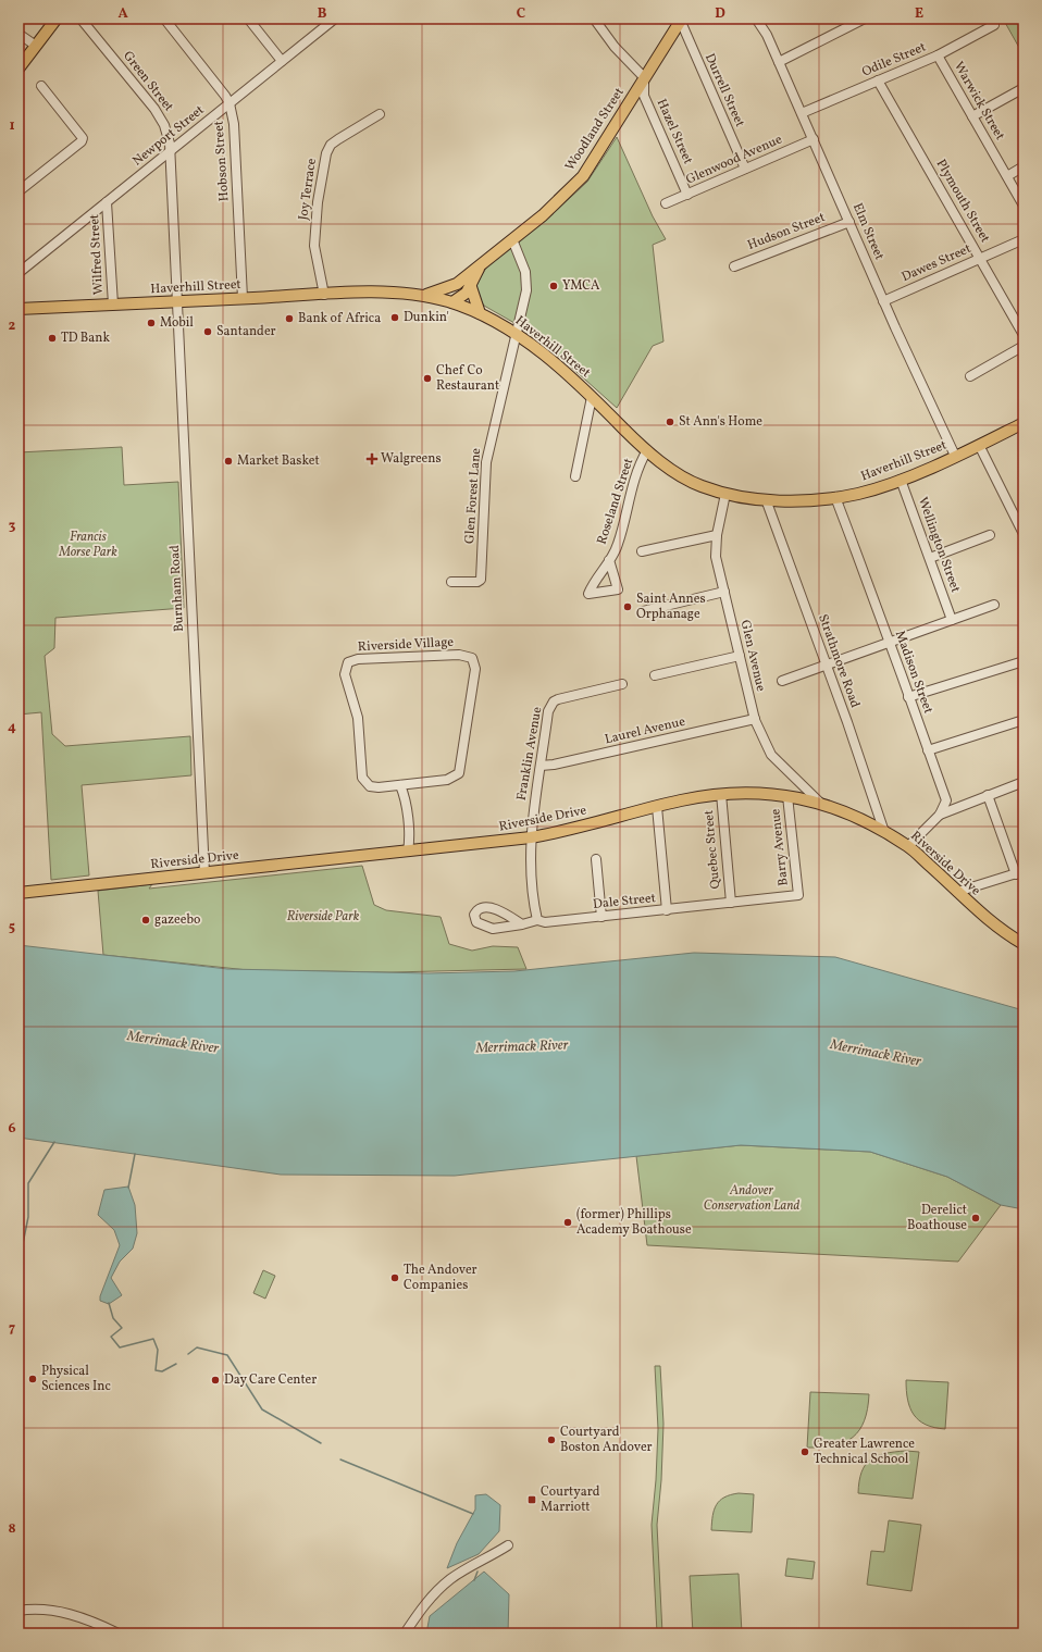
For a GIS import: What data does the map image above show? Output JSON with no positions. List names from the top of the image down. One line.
{"streets":{"main road":["Woodland Street","Haverhill Street","Riverside Drive"],"street":["Odile Street","Green Street","Durrell Street","Warwick Street","Hazel Street","Newport Street","Glenwood Avenue","Hobson Street","Joy Terrace","Plymouth Street","Hudson Street","Elm Street","Wilfred Street","Dawes Street","Glen Forest Lane","Roseland Street","Wellington Street","Burnham Road","Riverside Village","Glen Avenue","Strathmore Road","Madison Street","Laurel Avenue","Franklin Avenue","Barry Avenue","Quebec Street","Dale Street"]},"crossings":[["Odile Street","Warwick Street"],["Odile Street","Plymouth Street"],["Odile Street","Elm Street"],["Green Street","Newport Street"],["Green Street","Haverhill Street"],["Green Street","Burnham Road"],["Durrell Street","Woodland Street"],["Durrell Street","Glenwood Avenue"],["Woodland Street","Hazel Street"],["Woodland Street","Haverhill Street"],["Hazel Street","Glenwood Avenue"],["Newport Street","Hobson Street"],["Newport Street","Wilfred Street"],["Glenwood Avenue","Elm Street"],["Hobson Street","Haverhill Street"],["Joy Terrace","Haverhill Street"],["Plymouth Street","Dawes Street"],["Hudson Street","Elm Street"],["Elm Street","Dawes Street"],["Elm Street","Haverhill Street"],["Wilfred Street","Haverhill Street"],["Haverhill Street","Glen Forest Lane"],["Haverhill Street","Roseland Street"],["Haverhill Street","Wellington Street"],["Haverhill Street","Burnham Road"],["Haverhill Street","Glen Avenue"],["Haverhill Street","Strathmore Road"],["Haverhill Street","Madison Street"],["Burnham Road","Riverside Drive"],["Glen Avenue","Laurel Avenue"],["Glen Avenue","Riverside Drive"],["Strathmore Road","Riverside Drive"],["Laurel Avenue","Franklin Avenue"],["Franklin Avenue","Riverside Drive"],["Riverside Drive","Barry Avenue"],["Riverside Drive","Quebec Street"],["Barry Avenue","Dale Street"],["Quebec Street","Dale Street"]],"water":["Merrimack River"],"parks":["Francis Morse Park","Riverside Park","Andover Conservation Land"],"places":{"other":["YMCA","Dunkin'","Bank of Africa","Mobil","Santander","TD Bank","Chef Co Restaurant","St Ann's Home","Market Basket","Saint Annes Orphanage","gazeebo","Derelict Boathouse","(former) Phillips Academy Boathouse","The Andover Companies","Physical Sciences Inc","Day Care Center","Courtyard Boston Andover","Greater Lawrence Technical School"],"health":["Walgreens"],"transit":["Courtyard Marriott"]},"grid":{"columns":["A","B","C","D","E"],"rows":["1","2","3","4","5","6","7","8"]}}
